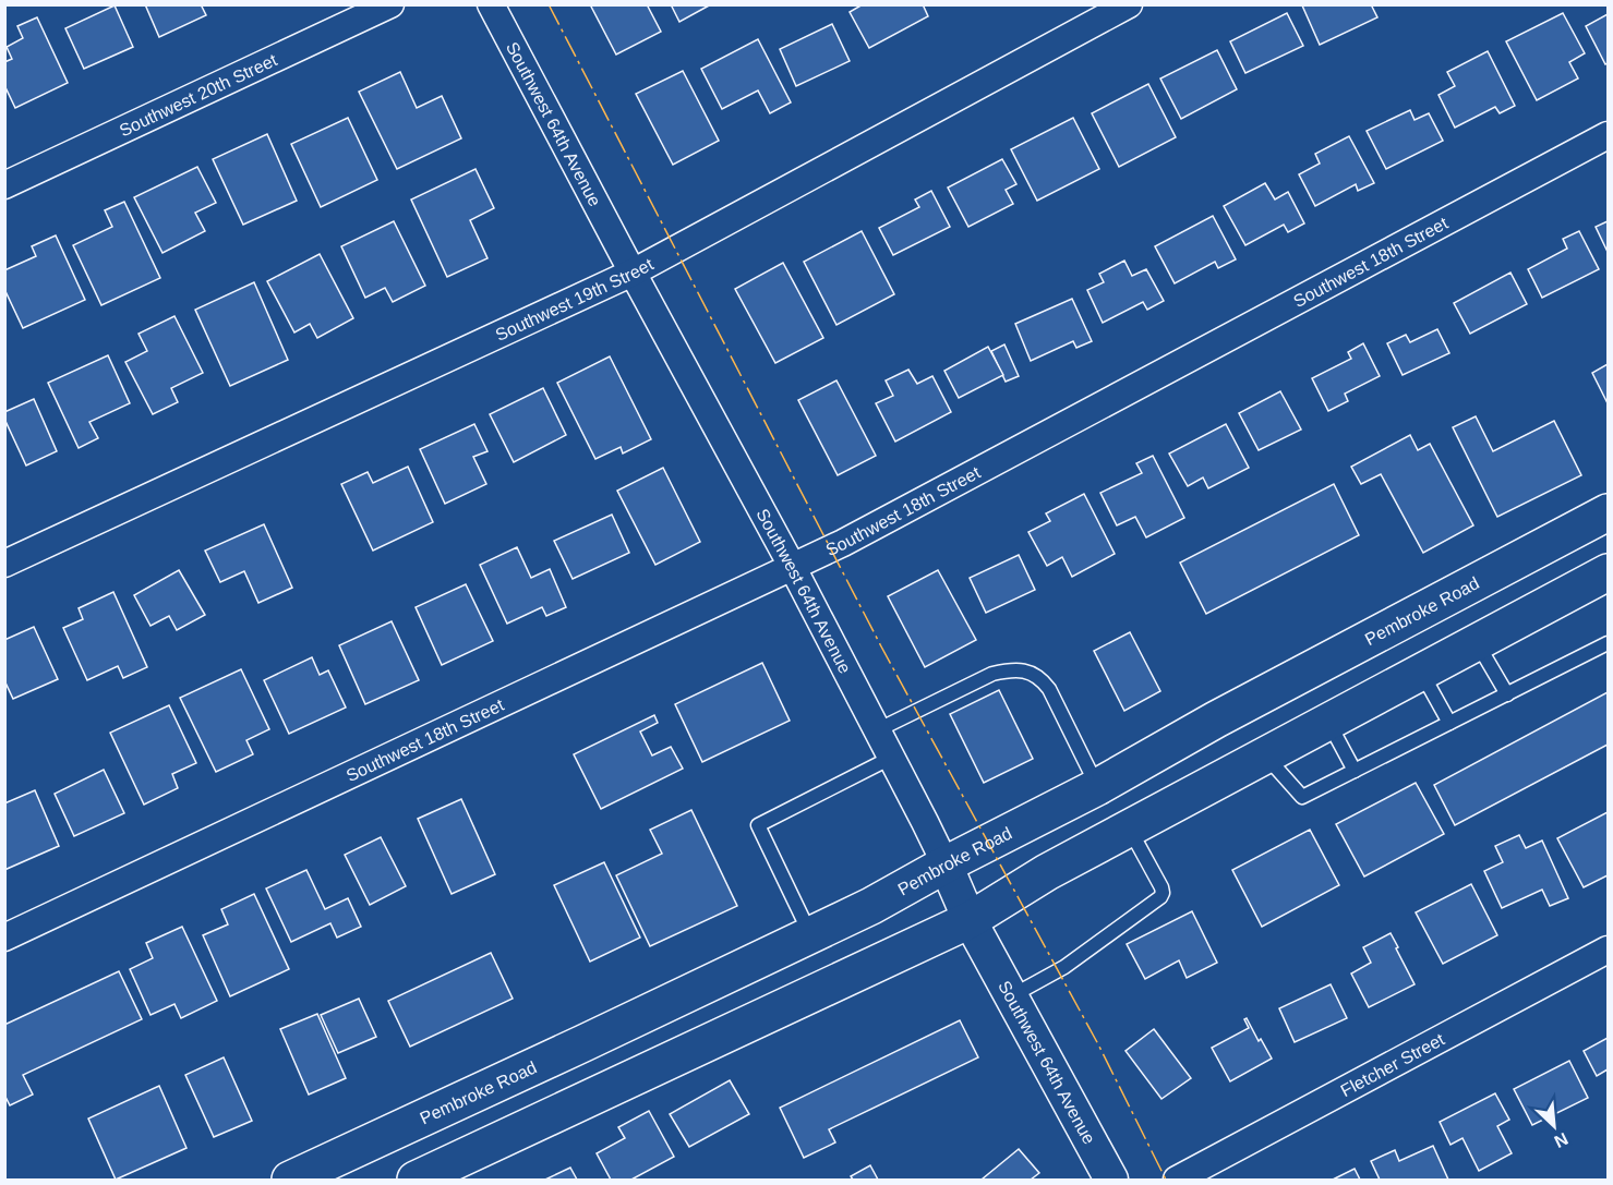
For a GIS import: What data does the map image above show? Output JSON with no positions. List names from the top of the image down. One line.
{"streets":{"main road":["Pembroke Road"],"street":["Southwest 20th Street","Southwest 64th Avenue","Southwest 18th Street","Southwest 19th Street","Fletcher Street"]},"crossings":[["Southwest 64th Avenue","Southwest 18th Street"],["Southwest 64th Avenue","Southwest 19th Street"],["Southwest 64th Avenue","Pembroke Road"]],"north":"bottom right"}
